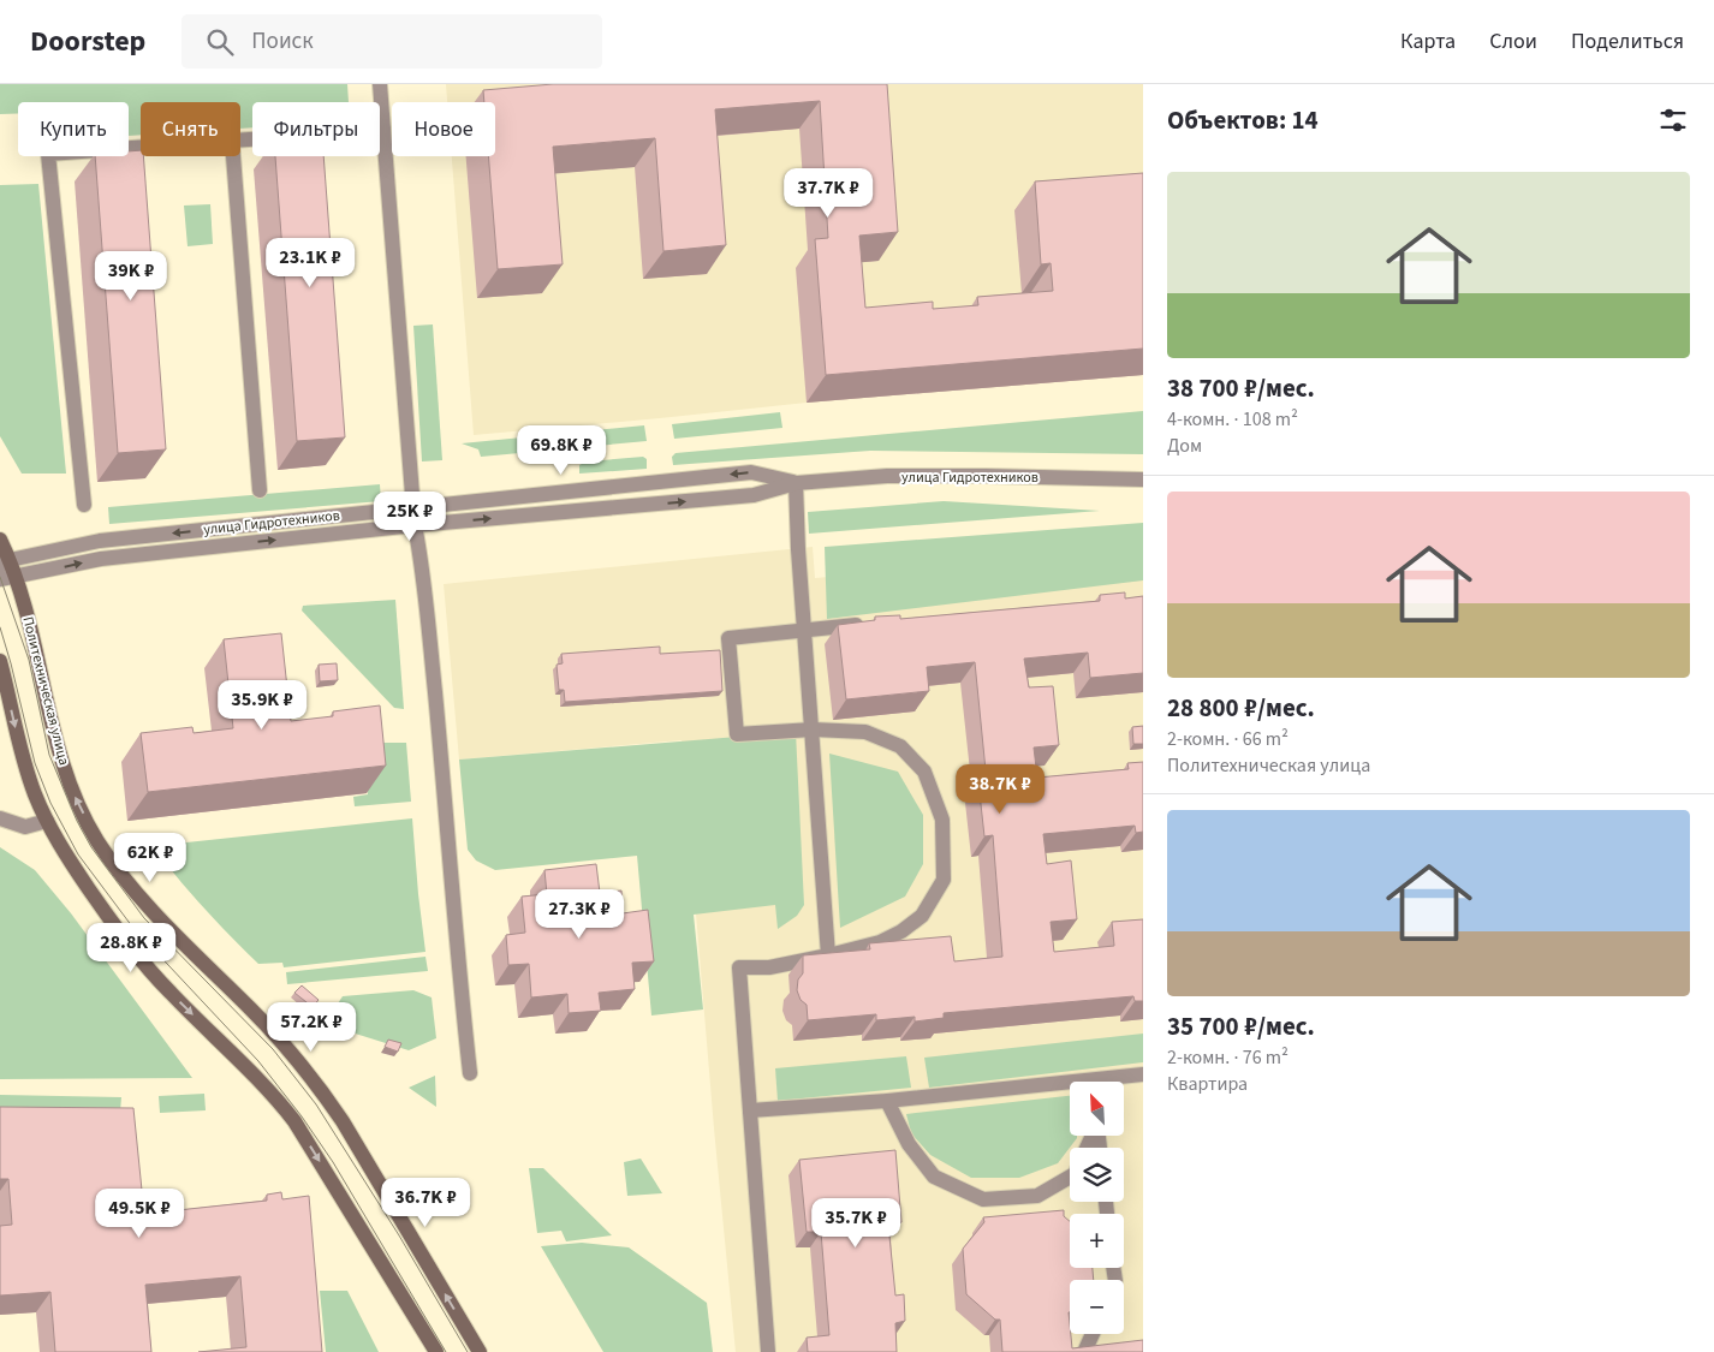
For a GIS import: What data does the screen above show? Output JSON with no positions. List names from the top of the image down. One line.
{"streets":{"main road":["Политехническая улица"],"street":["улица Гидротехников"]},"crossings":[["улица Гидротехников","Политехническая улица"]],"north":"top left","page":{"header":"Doorstep","search":"Поиск","nav":["Карта","Слои","Поделиться"],"heading":"Объектов: 14","chip":["Купить","Снять","Фильтры","Новое"],"list":[{"name":"38 700 ₽/мес.","note":"4-комн. · 108 m² · Дом"},{"name":"28 800 ₽/мес.","note":"2-комн. · 66 m² · Политехническая улица"},{"name":"35 700 ₽/мес.","note":"2-комн. · 76 m² · Квартира"}],"price":["37.7K ₽","23.1K ₽","39K ₽","69.8K ₽","25K ₽","35.9K ₽","38.7K ₽","62K ₽","27.3K ₽","28.8K ₽","57.2K ₽","36.7K ₽","49.5K ₽","35.7K ₽"],"map_buttons":["+","−"]}}
